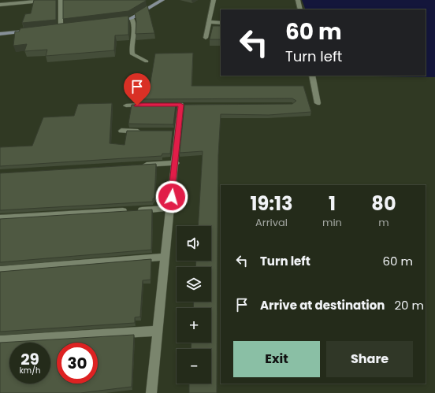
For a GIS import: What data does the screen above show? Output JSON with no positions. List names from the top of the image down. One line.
{"page":{"turn":["60 m","Turn left"],"eta":["19:13","Arrival","1","min","80","m"],"map_buttons":["+","−"],"list":[{"name":"Turn left","value":"60 m"},{"name":"Arrive at destination","value":"20 m"}],"buttons":["Exit","Share"],"speed":"29 km/h","limit":"30"}}
